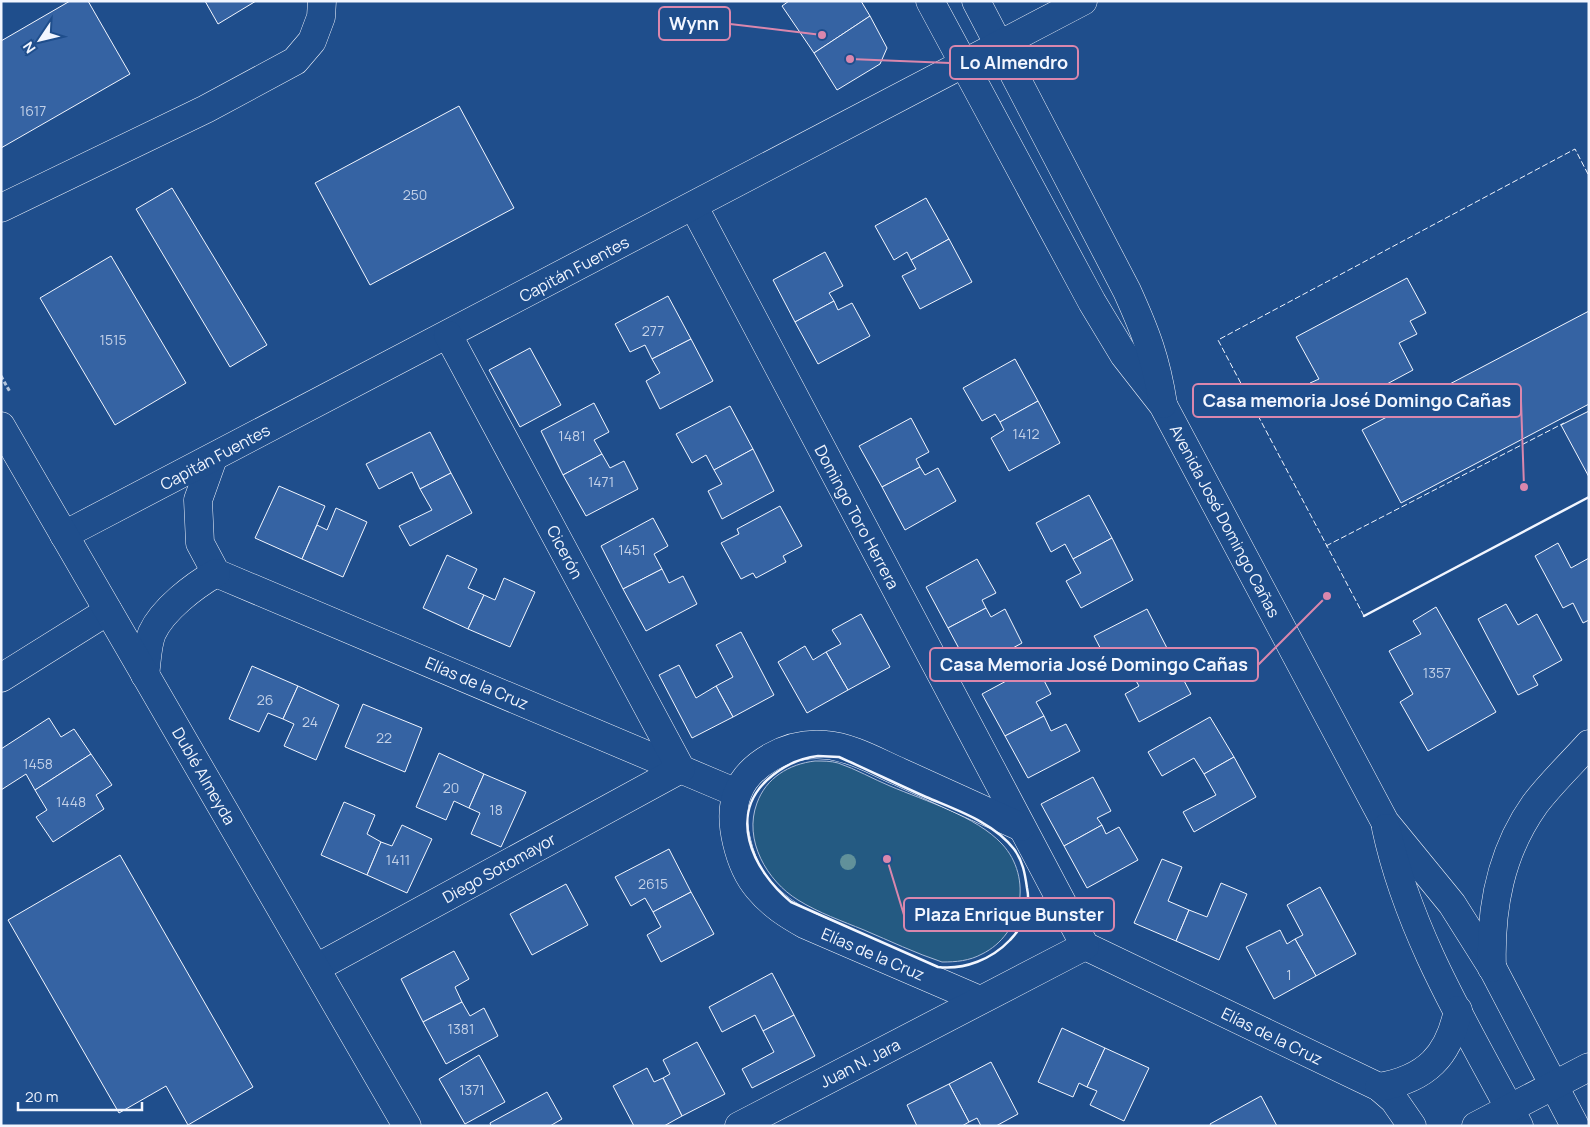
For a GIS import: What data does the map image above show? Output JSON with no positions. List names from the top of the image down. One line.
{"streets":{"street":["Capitán Fuentes","Domingo Toro Herrera","Avenida José Domingo Cañas","Cicerón","Elías de la Cruz","Dublé Almeyda","Diego Sotomayor","Juan N. Jara"]},"crossings":[["Capitán Fuentes","Domingo Toro Herrera"],["Capitán Fuentes","Avenida José Domingo Cañas"],["Capitán Fuentes","Cicerón"],["Capitán Fuentes","Dublé Almeyda"],["Domingo Toro Herrera","Elías de la Cruz"],["Cicerón","Elías de la Cruz"],["Cicerón","Diego Sotomayor"],["Elías de la Cruz","Diego Sotomayor"],["Elías de la Cruz","Juan N. Jara"],["Dublé Almeyda","Diego Sotomayor"]],"places":["Wynn","Lo Almendro","Casa memoria José Domingo Cañas","Casa Memoria José Domingo Cañas","Plaza Enrique Bunster"],"house_numbers":["1617","250","277","1515","1412","1481","1471","1451","1357","26","24","22","1458","20","1448","18","1411","2615","1","1381","1371"],"scale_bar":"20 m","north":"bottom left"}
